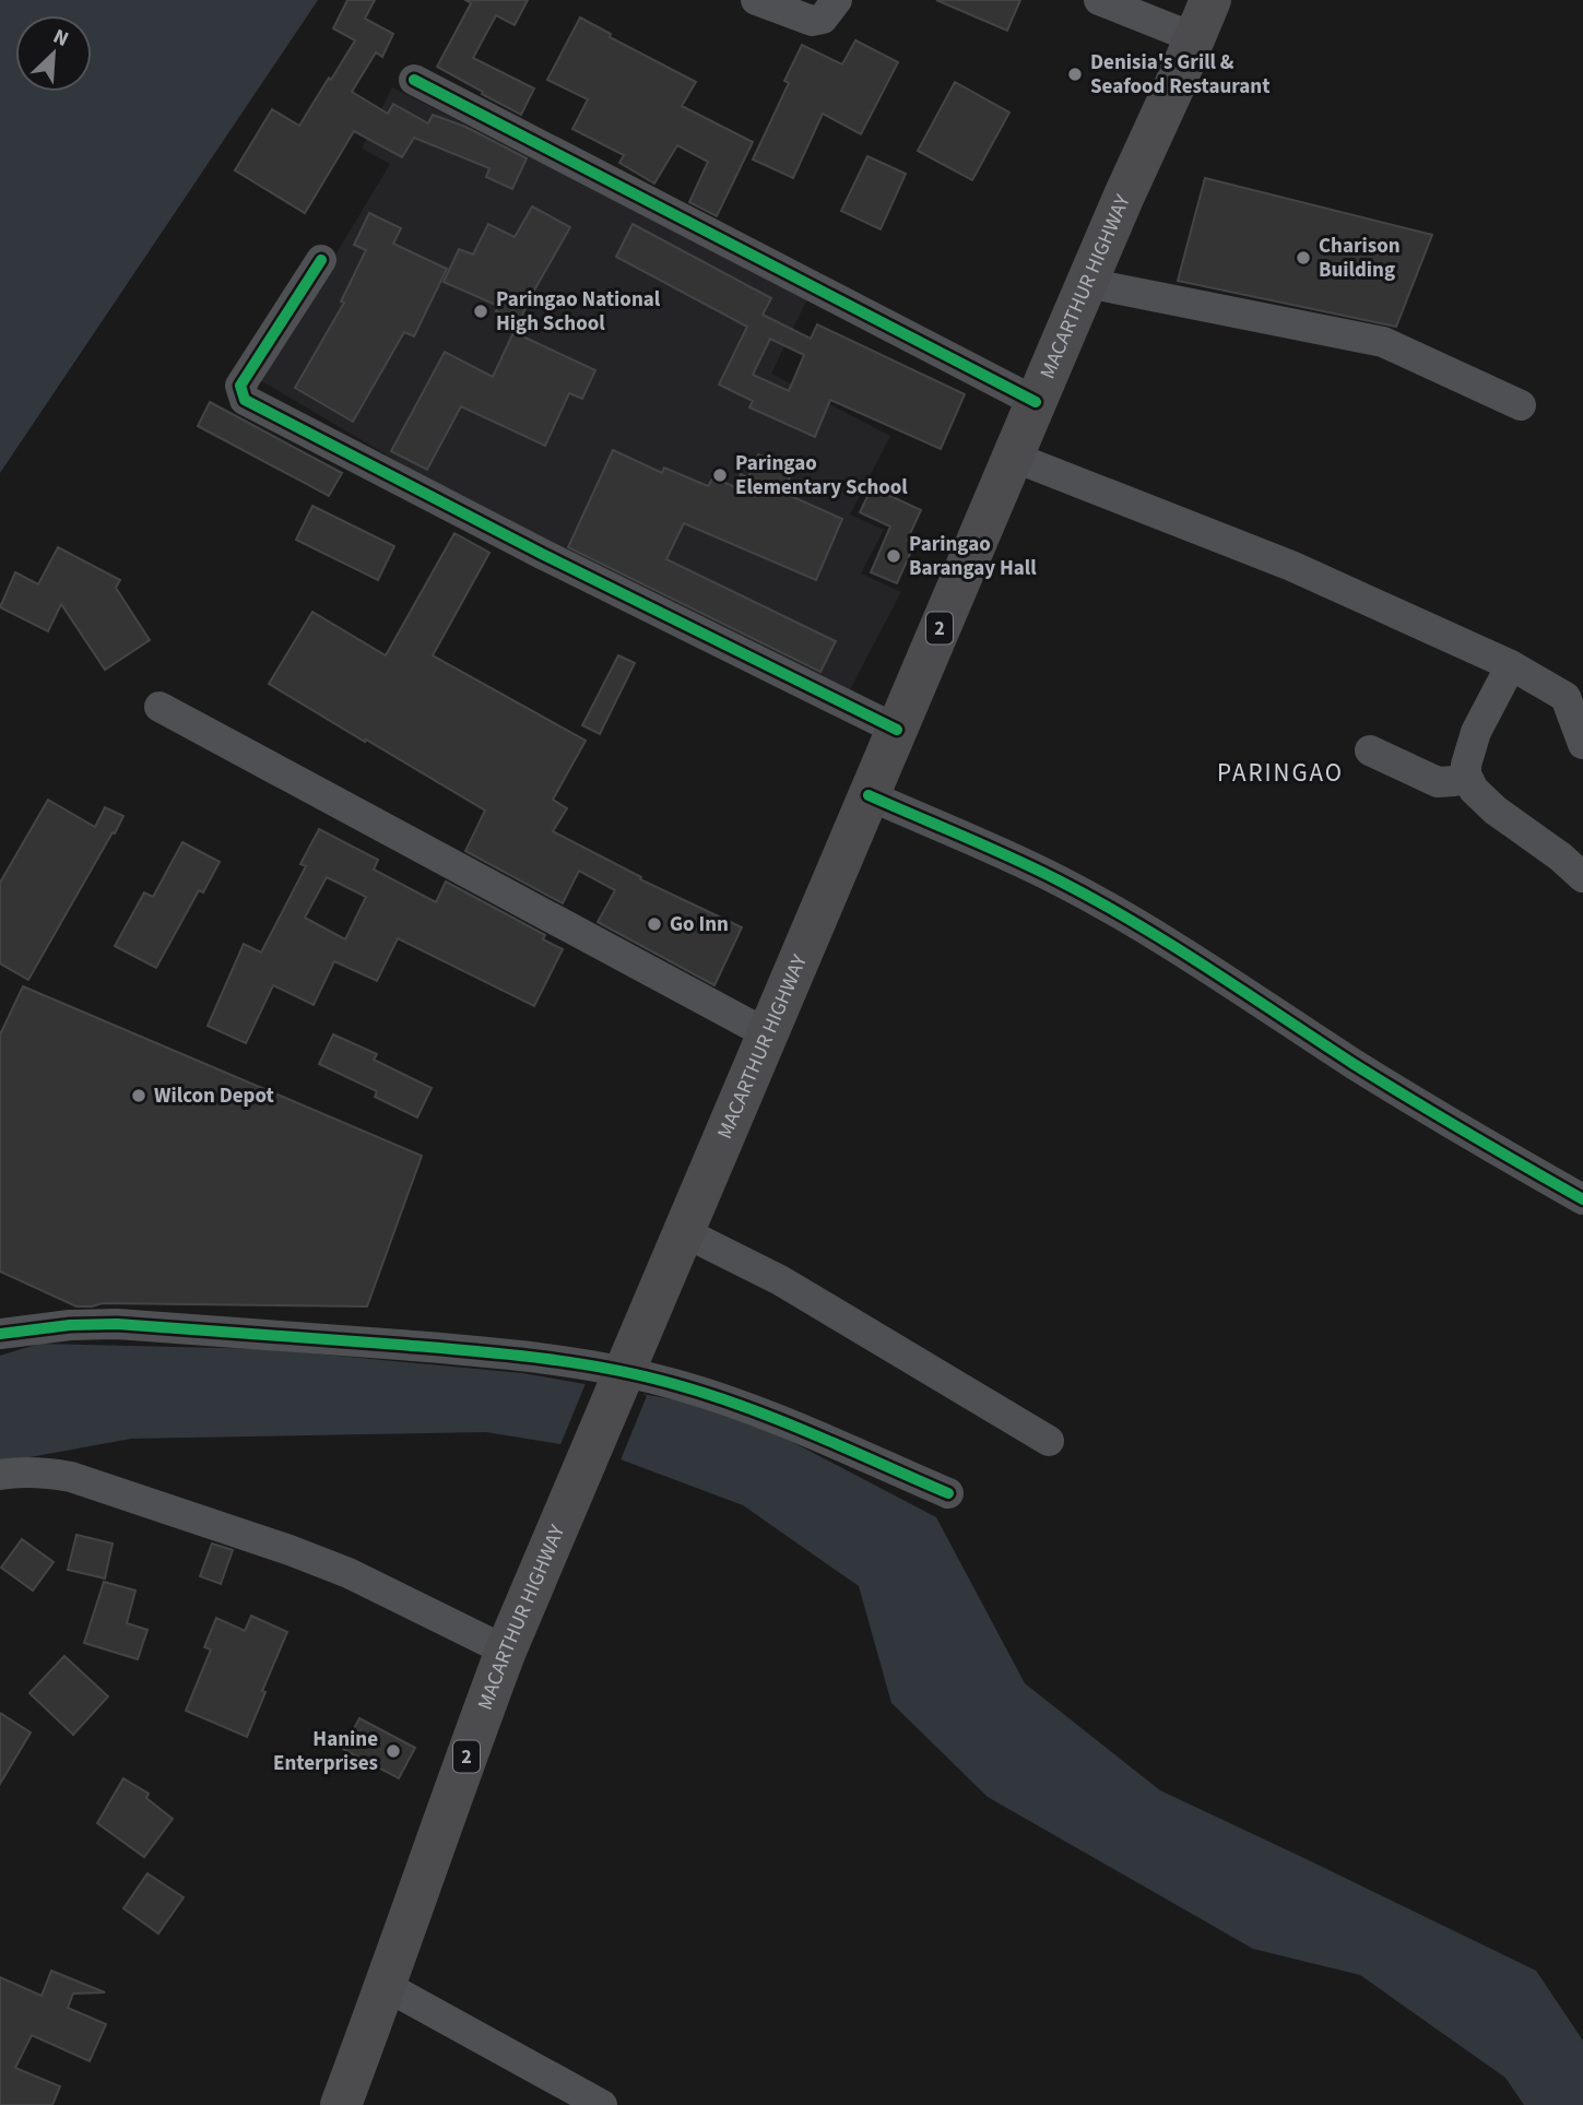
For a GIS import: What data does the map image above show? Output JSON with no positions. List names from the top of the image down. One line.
{"streets":{"highway":["MACARTHUR HIGHWAY","2"]},"districts":["PARINGAO"],"places":["Denisia's Grill & Seafood Restaurant","Charison Building","Paringao National High School","Paringao Elementary School","Paringao Barangay Hall","Go Inn","Wilcon Depot","Hanine Enterprises"],"north":"top right"}
